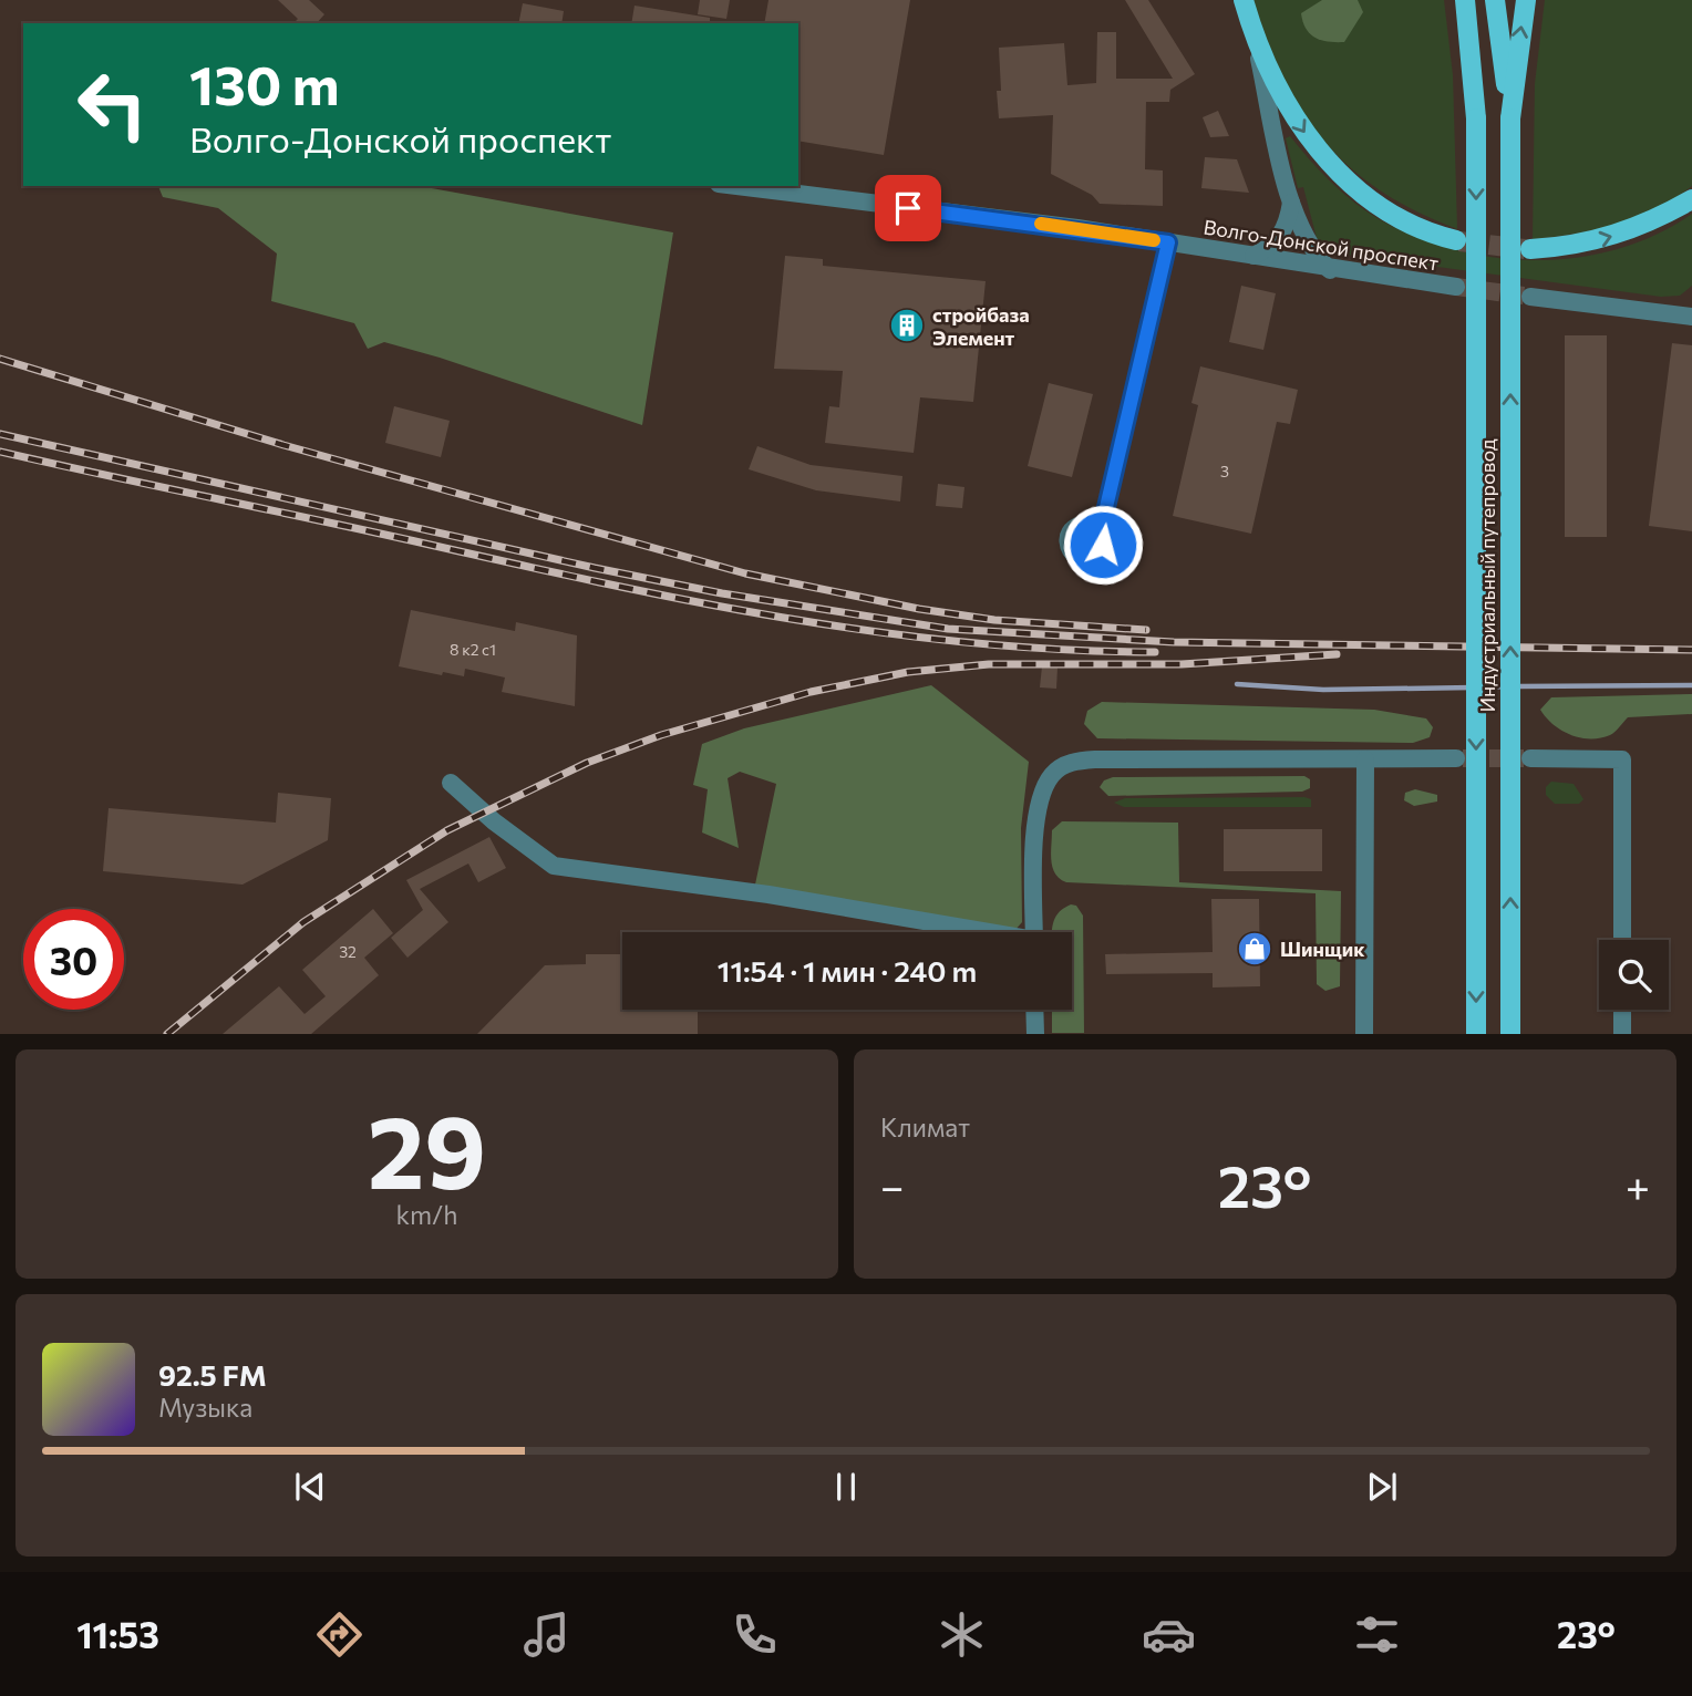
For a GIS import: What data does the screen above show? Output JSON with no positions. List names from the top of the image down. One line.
{"streets":{"main road":["Индустриальный путепровод"],"street":["Волго-Донской проспект"]},"places":{"building":["стройбаза Элемент"],"shop":["Шинщик"]},"house_numbers":["3","8 к2 с1","32"],"page":{"turn":["130 m","Волго-Донской проспект"],"limit":"30","trip":"11:54 · 1 мин · 240 m","tile":[["29","km/h"],"Климат"],"heat":["−","23°","+"],"song":["92.5 FM","Музыка"],"tabs":["11:53","23°"]}}
